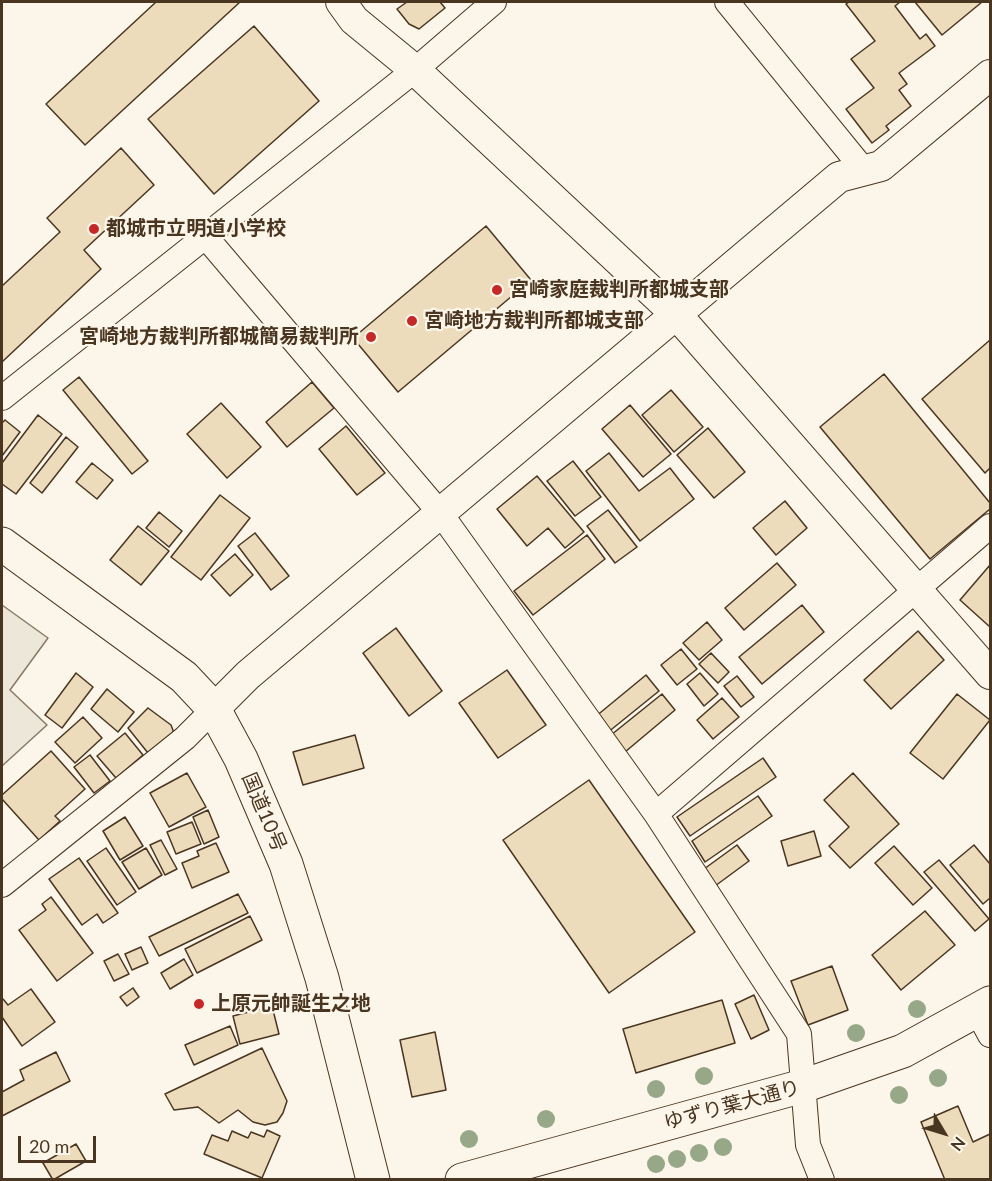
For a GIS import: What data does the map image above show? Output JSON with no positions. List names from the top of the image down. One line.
{"streets":{"main road":["国道10号","ゆずり葉大通り"]},"places":["都城市立明道小学校","宮崎家庭裁判所都城支部","宮崎地方裁判所都城支部","宮崎地方裁判所都城簡易裁判所","上原元帥誕生之地"],"scale_bar":"20 m","north":"bottom right"}
